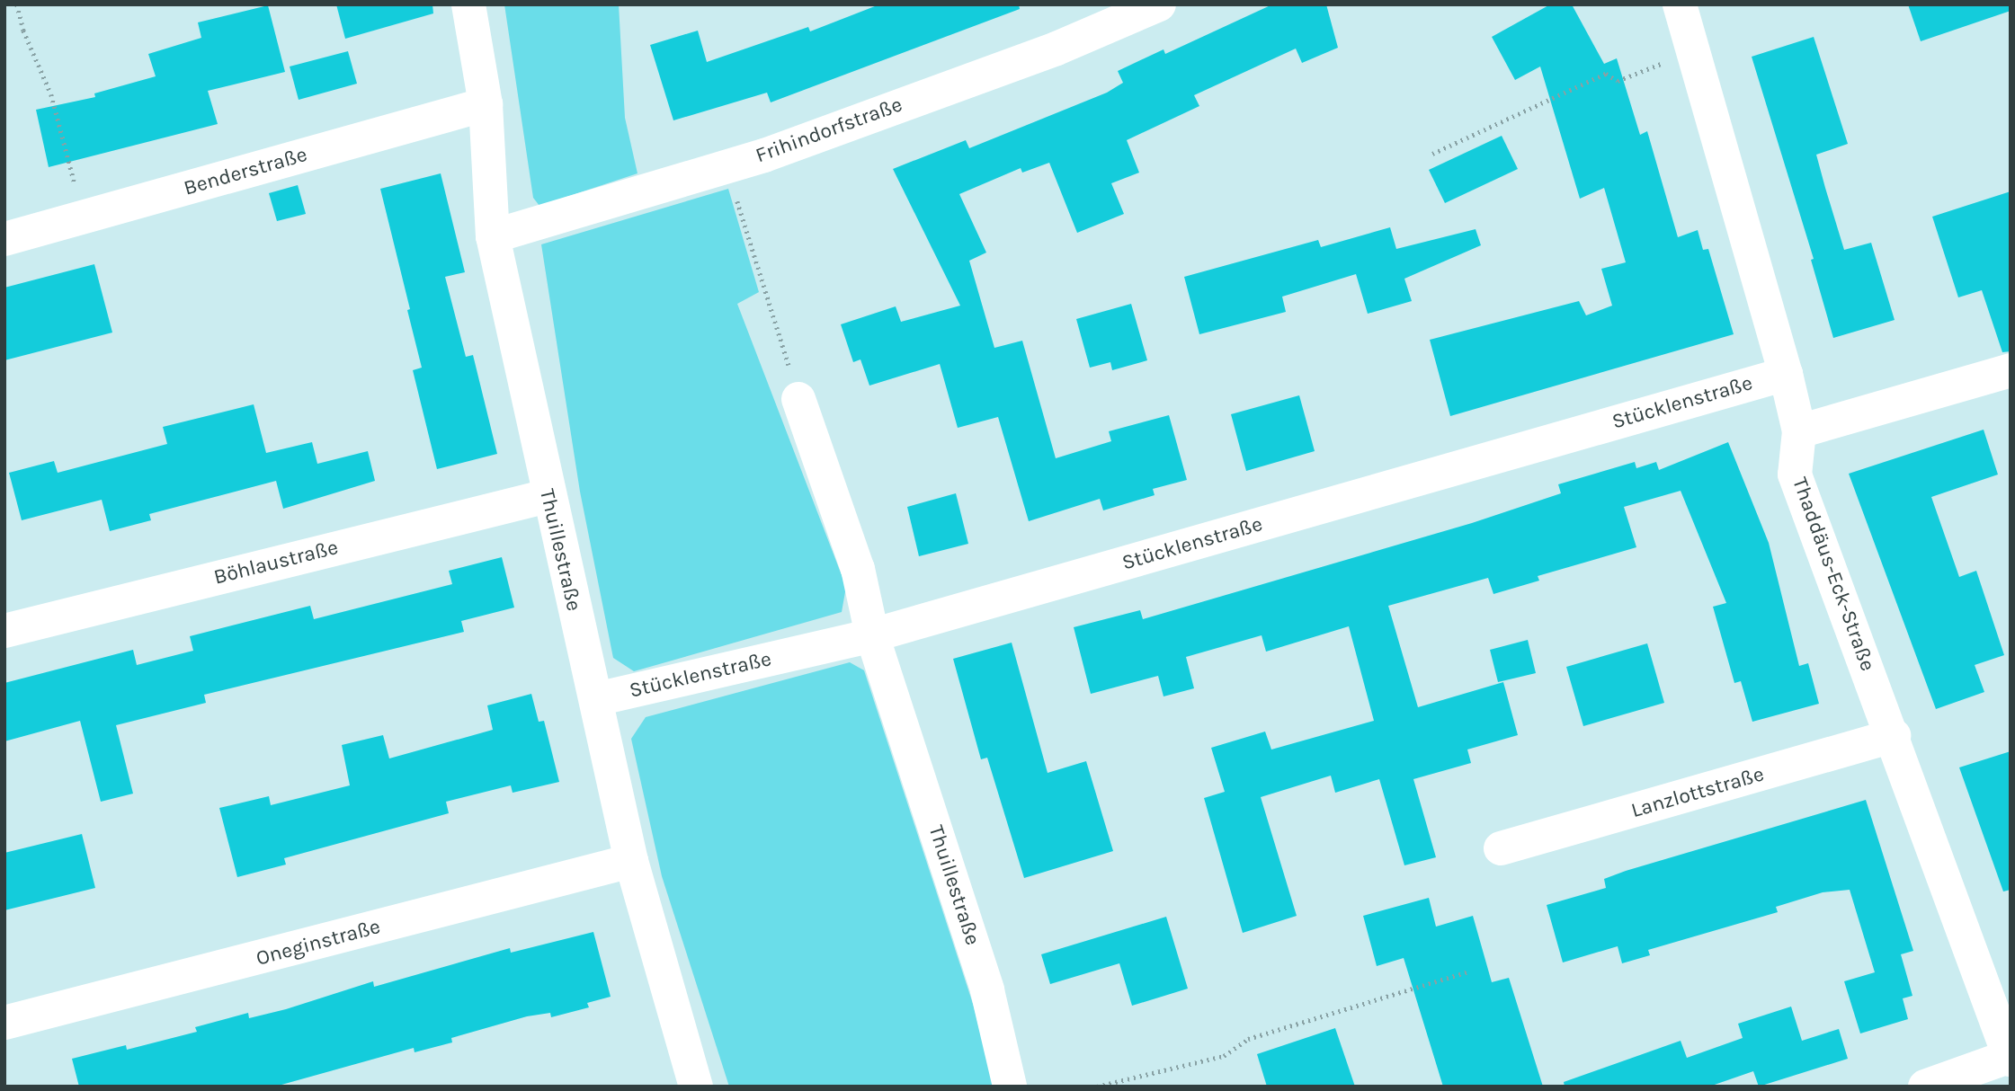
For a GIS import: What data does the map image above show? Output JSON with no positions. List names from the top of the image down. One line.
{"streets":{"street":["Frihindorfstraße","Benderstraße","Stücklenstraße","Thuillestraße","Böhlaustraße","Thaddäus-Eck-Straße","Lanzlottstraße","Oneginstraße"]},"crossings":[["Frihindorfstraße","Thuillestraße"],["Benderstraße","Thuillestraße"],["Stücklenstraße","Thuillestraße"],["Stücklenstraße","Thaddäus-Eck-Straße"],["Thuillestraße","Böhlaustraße"],["Thuillestraße","Oneginstraße"],["Thaddäus-Eck-Straße","Lanzlottstraße"]]}
